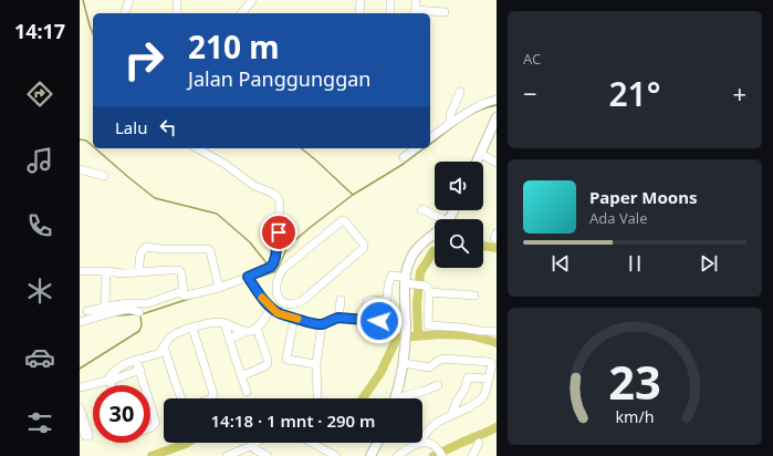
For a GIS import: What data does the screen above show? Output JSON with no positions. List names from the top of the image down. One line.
{"page":{"tabs":"14:17","tile":"AC","turn":["210 m","Jalan Panggunggan"],"heat":["−","21°","+"],"then":"Lalu","song":["Paper Moons","Ada Vale"],"limit":"30","trip":"14:18 · 1 mnt · 290 m","gauge":["23","km/h"]}}
